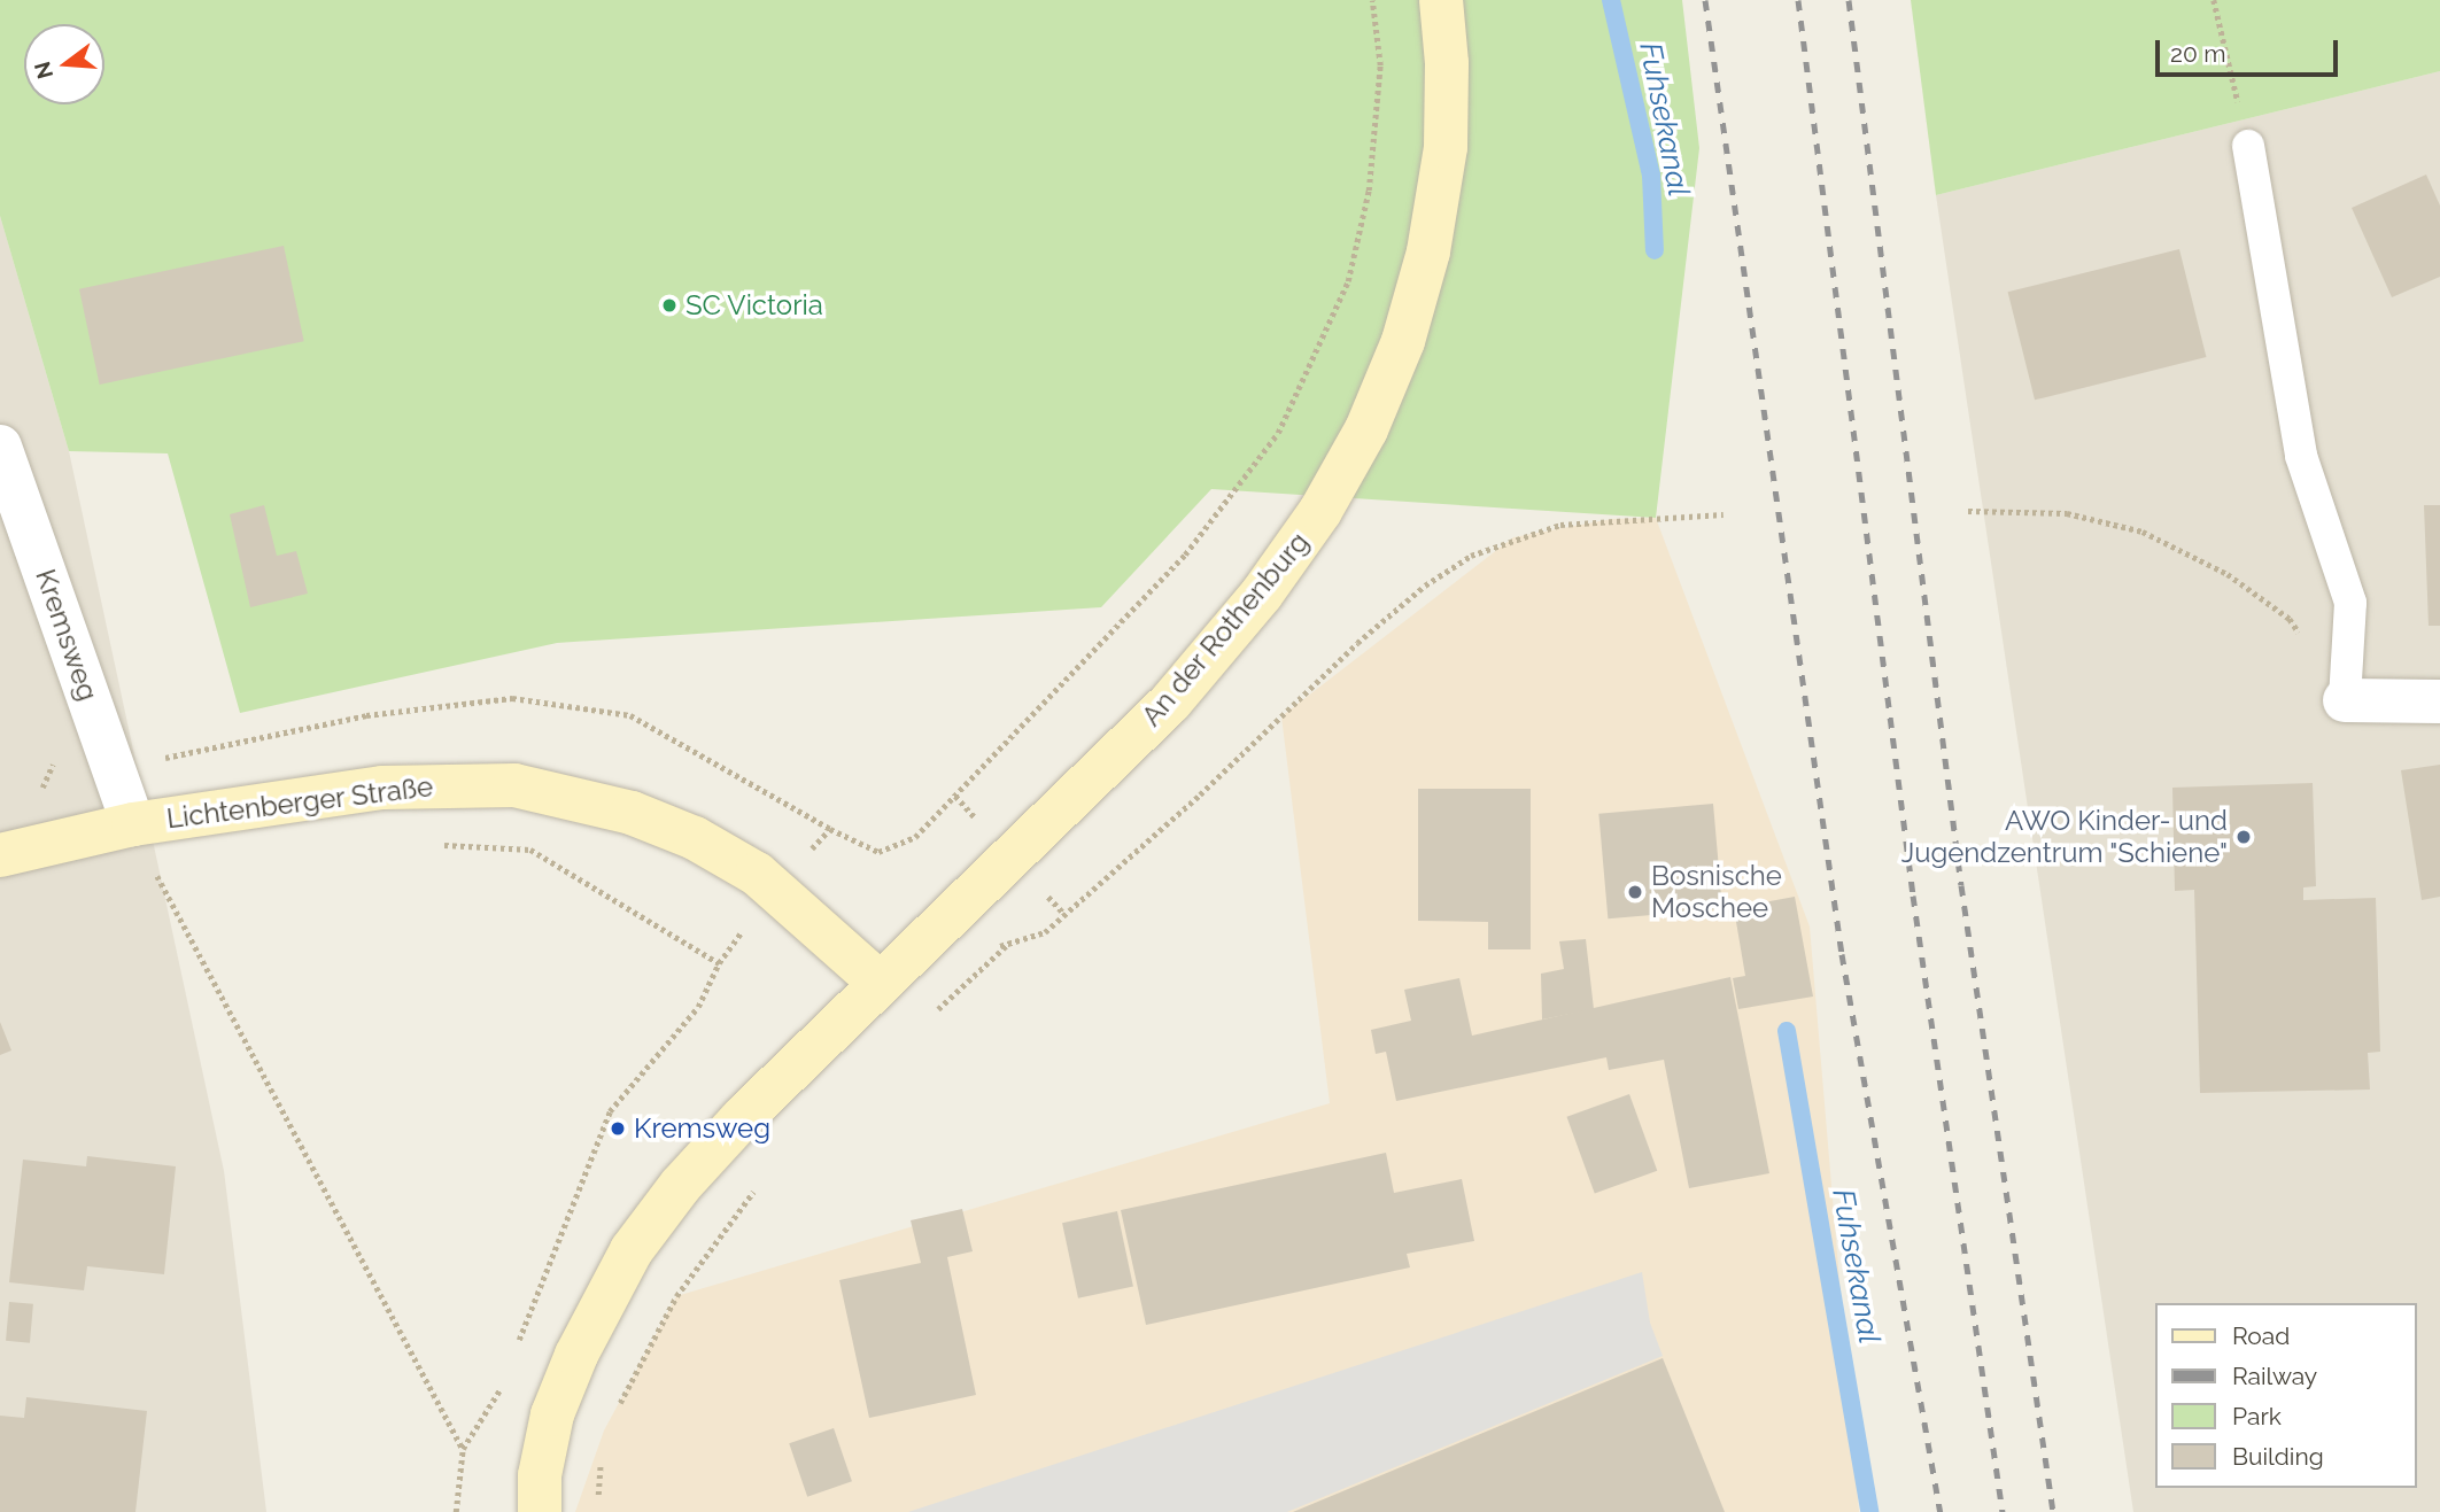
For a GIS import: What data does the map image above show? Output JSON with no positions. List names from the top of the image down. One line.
{"streets":{"main road":["An der Rothenburg","Lichtenberger Straße"],"street":["Kremsweg"]},"crossings":[["An der Rothenburg","Lichtenberger Straße"],["Kremsweg","Lichtenberger Straße"]],"water":["Fuhsekanal"],"places":["SC Victoria","AWO Kinder- und Jugendzentrum \"Schiene\"","Bosnische Moschee","Kremsweg"],"legend":["Road","Railway","Park","Building"],"scale_bar":"20 m","north":"left"}
